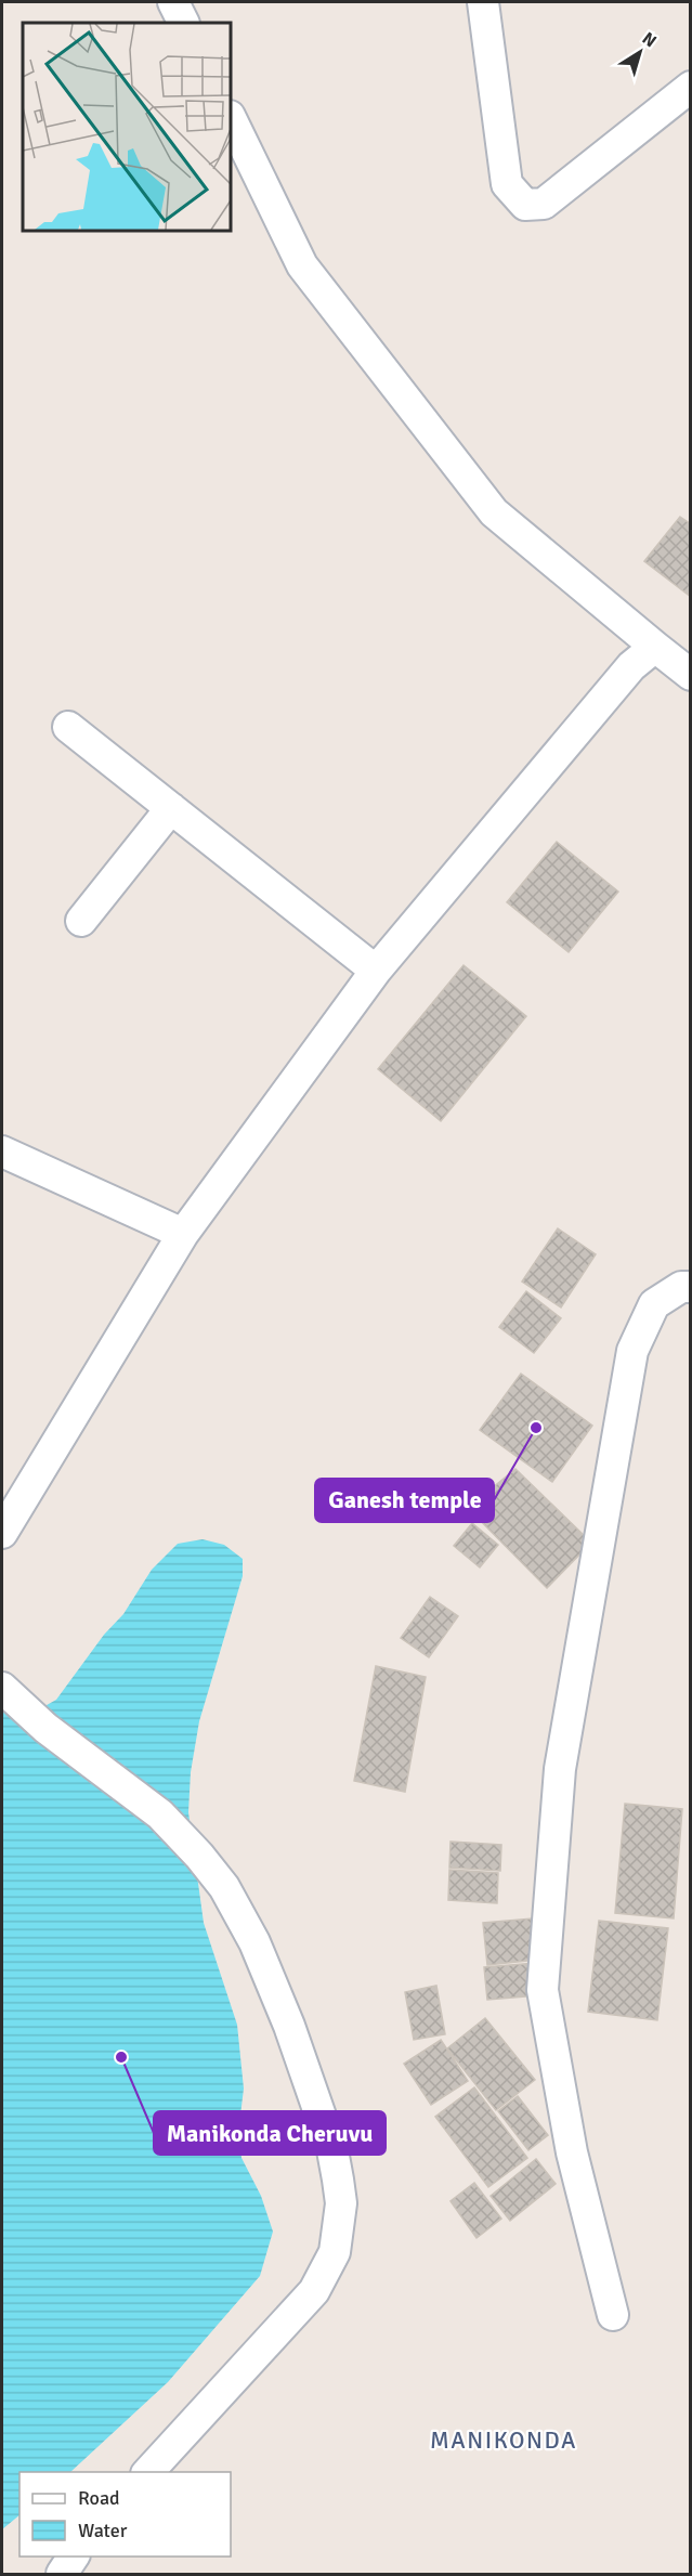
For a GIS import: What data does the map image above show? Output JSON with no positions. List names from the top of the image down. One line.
{"districts":["MANIKONDA"],"places":["Ganesh temple","Manikonda Cheruvu"],"legend":["Road","Water"],"north":"top right"}
